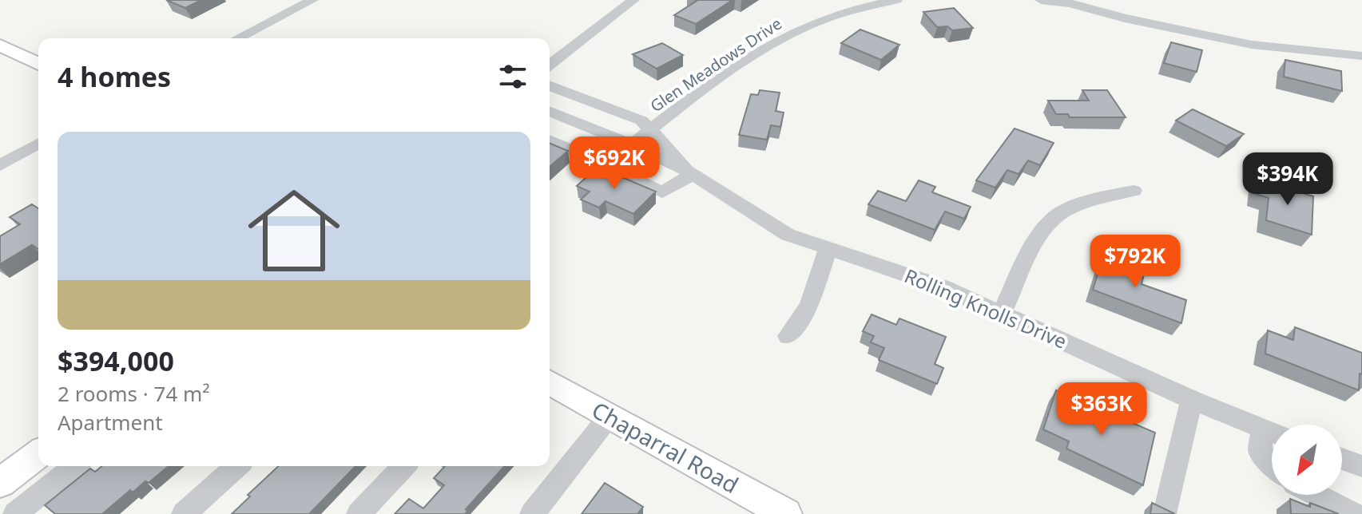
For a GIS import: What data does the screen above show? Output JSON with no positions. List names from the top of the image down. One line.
{"streets":{"main road":["Chaparral Road"],"street":["Glen Meadows Drive","Rolling Knolls Drive"]},"crossings":[["Glen Meadows Drive","Rolling Knolls Drive"]],"north":"bottom left","page":{"heading":"4 homes","list":[{"name":"$394,000","note":"2 rooms · 74 m² · Apartment"}],"price":["$692K","$394K","$792K","$363K"]}}
